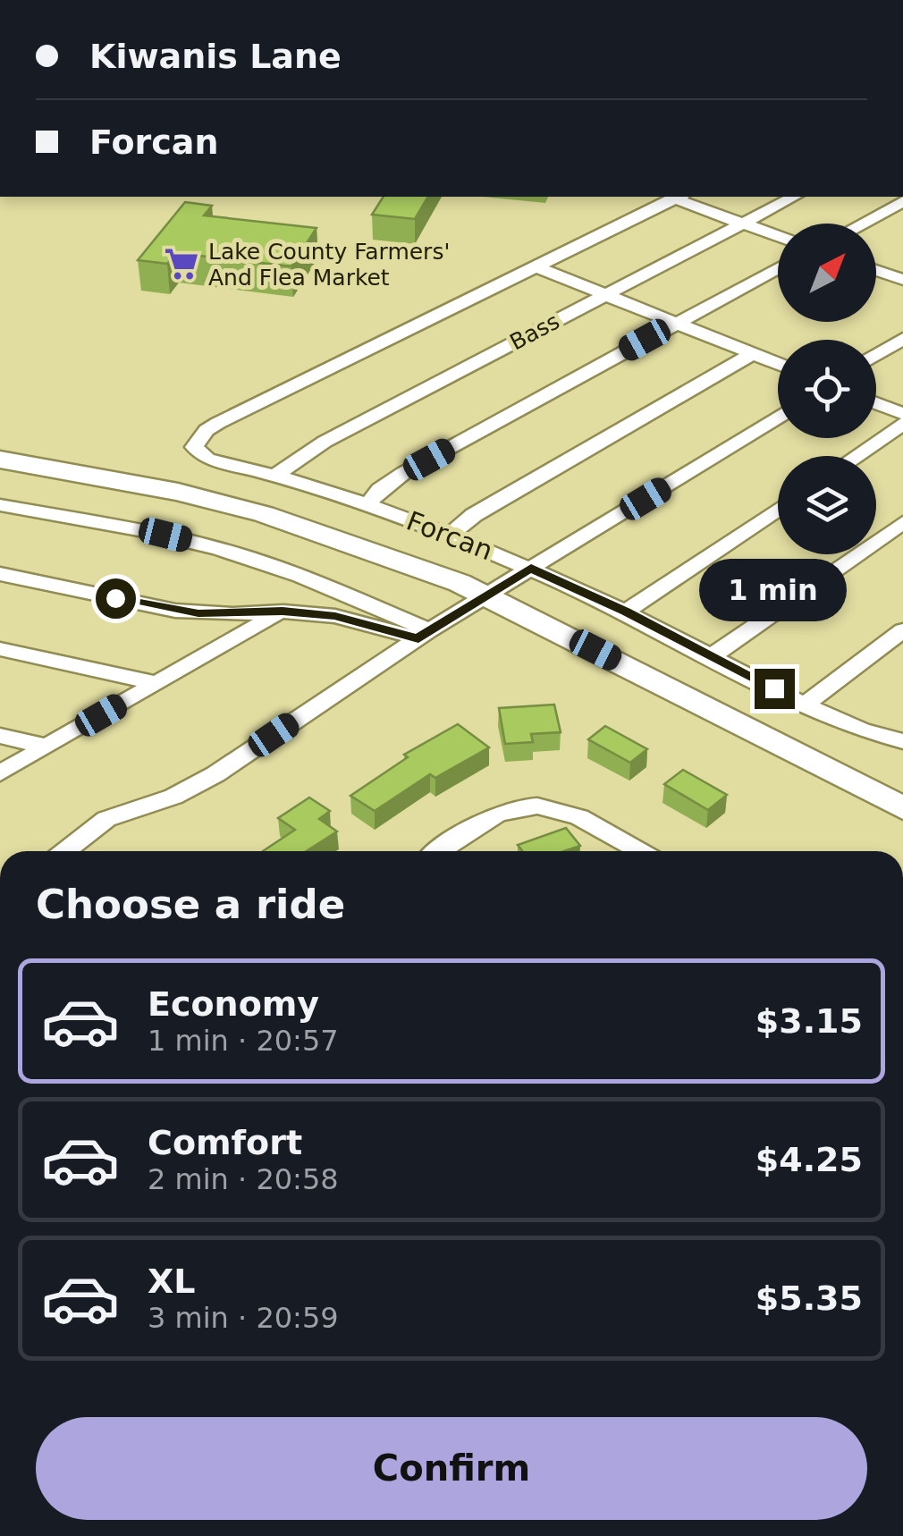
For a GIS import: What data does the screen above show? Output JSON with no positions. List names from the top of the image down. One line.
{"streets":{"street":["Bass","Forcan"]},"crossings":[["Bass","Forcan"]],"places":{"supermarket":["Lake County Farmers' And Flea Market"]},"north":"top right","page":{"banner":["Kiwanis Lane","Forcan"],"bubble":"1 min","heading":"Choose a ride","list":[{"name":"Economy","note":"1 min · 20:57","value":"$3.15"},{"name":"Comfort","note":"2 min · 20:58","value":"$4.25"},{"name":"XL","note":"3 min · 20:59","value":"$5.35"}],"buttons":"Confirm"}}
